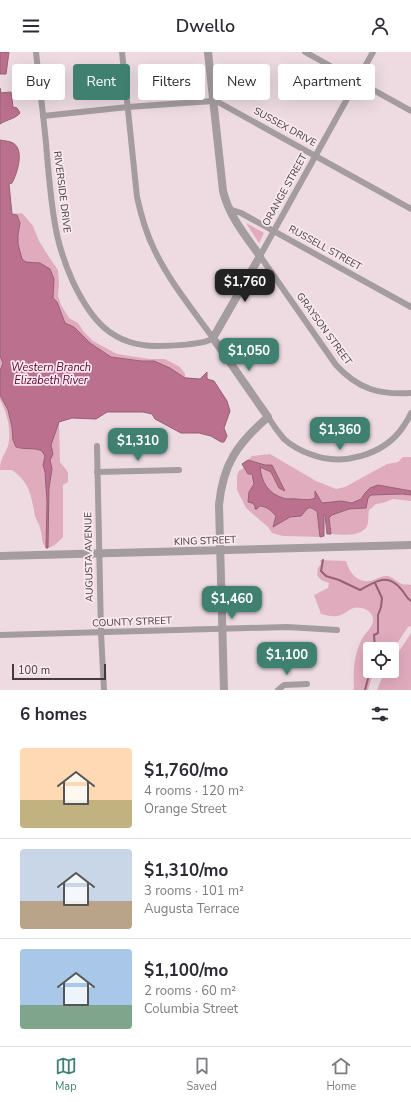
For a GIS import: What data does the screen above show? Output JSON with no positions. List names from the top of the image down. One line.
{"streets":{"street":["SUSSEX DRIVE","ORANGE STREET","RIVERSIDE DRIVE","RUSSELL STREET","GRAYSON STREET","KING STREET","AUGUSTA AVENUE","COUNTY STREET"]},"crossings":[["SUSSEX DRIVE","ORANGE STREET"],["SUSSEX DRIVE","RIVERSIDE DRIVE"],["SUSSEX DRIVE","GRAYSON STREET"],["ORANGE STREET","RIVERSIDE DRIVE"],["ORANGE STREET","RUSSELL STREET"],["ORANGE STREET","GRAYSON STREET"],["RUSSELL STREET","GRAYSON STREET"],["KING STREET","AUGUSTA AVENUE"],["AUGUSTA AVENUE","COUNTY STREET"]],"water":["Western Branch Elizabeth River"],"scale_bar":"100 m","page":{"header":"Dwello","chip":["Buy","Rent","Filters","New","Apartment"],"price":["$1,760","$1,050","$1,360","$1,310","$1,460","$1,100"],"scale":"100 m","heading":"6 homes","list":[{"name":"$1,760/mo","note":"4 rooms · 120 m² · Orange Street"},{"name":"$1,310/mo","note":"3 rooms · 101 m² · Augusta Terrace"},{"name":"$1,100/mo","note":"2 rooms · 60 m² · Columbia Street"}],"tabs":["Map","Saved","Home"]}}
